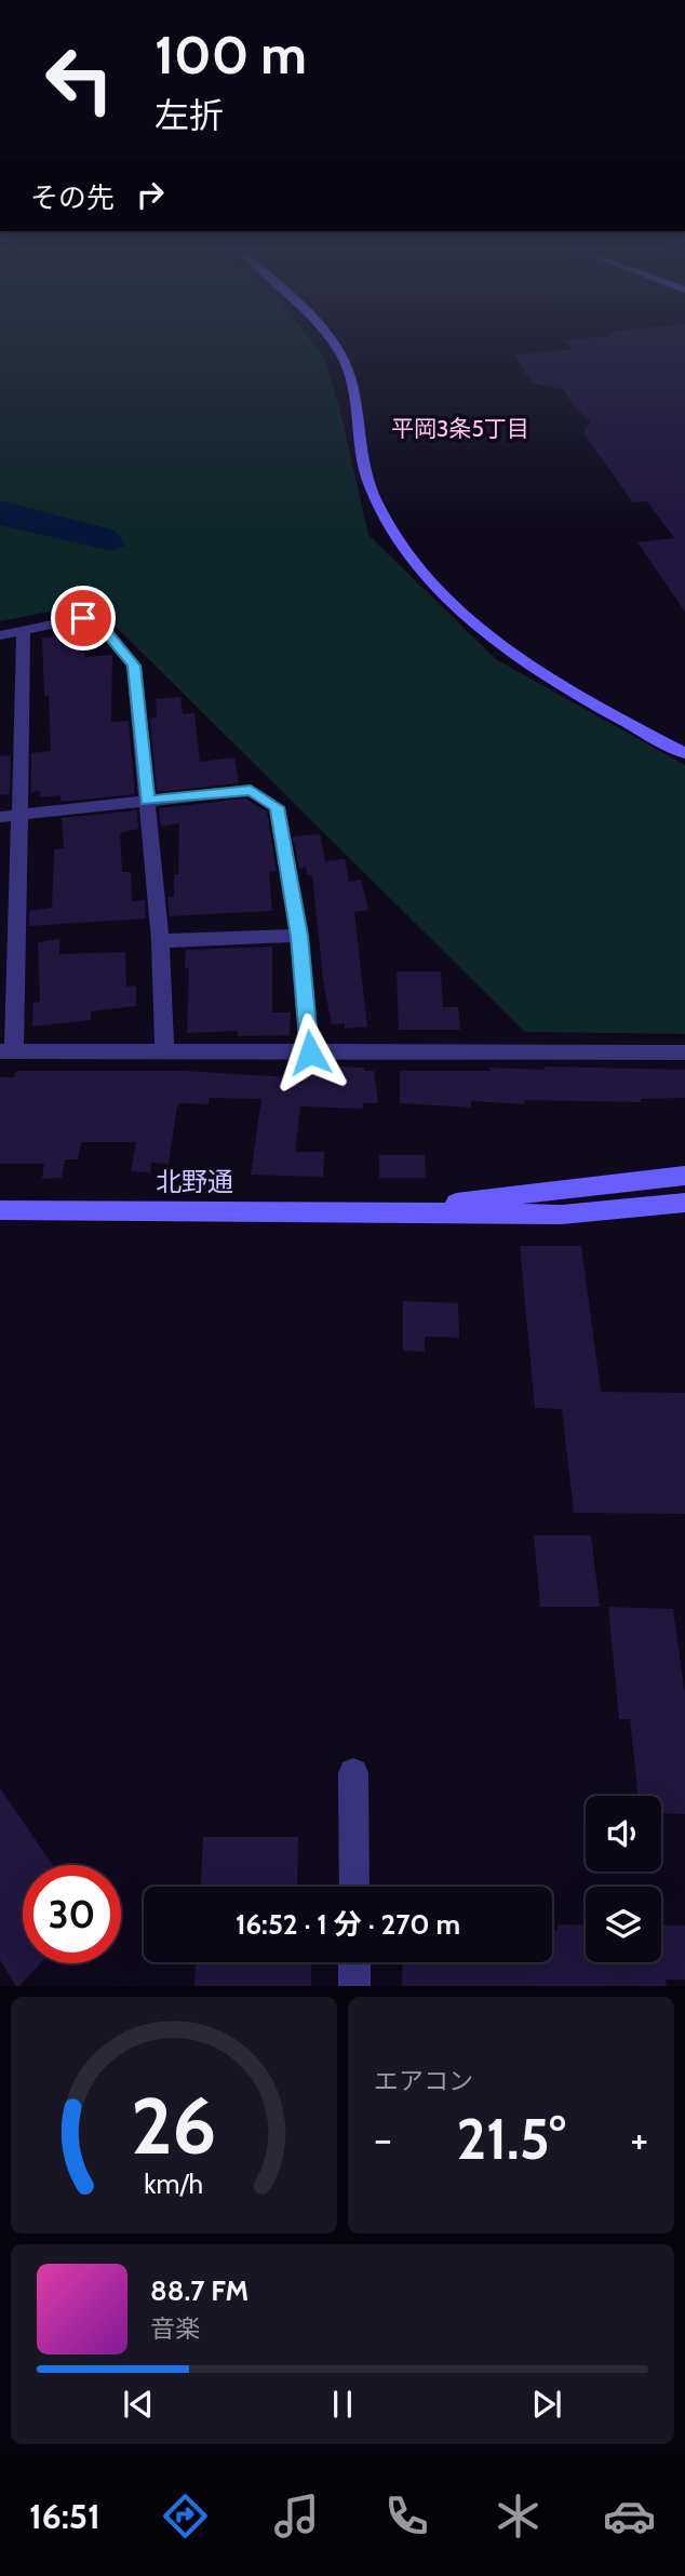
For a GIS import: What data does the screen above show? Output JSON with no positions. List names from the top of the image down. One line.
{"streets":{"street":["北野通"]},"districts":["平岡3条5丁目"],"page":{"turn":["100 m","左折"],"then":"その先","limit":"30","trip":"16:52 · 1 分 · 270 m","tile":"エアコン","heat":["−","21.5°","+"],"song":["88.7 FM","音楽"],"tabs":"16:51","gauge":["26","km/h"]}}
